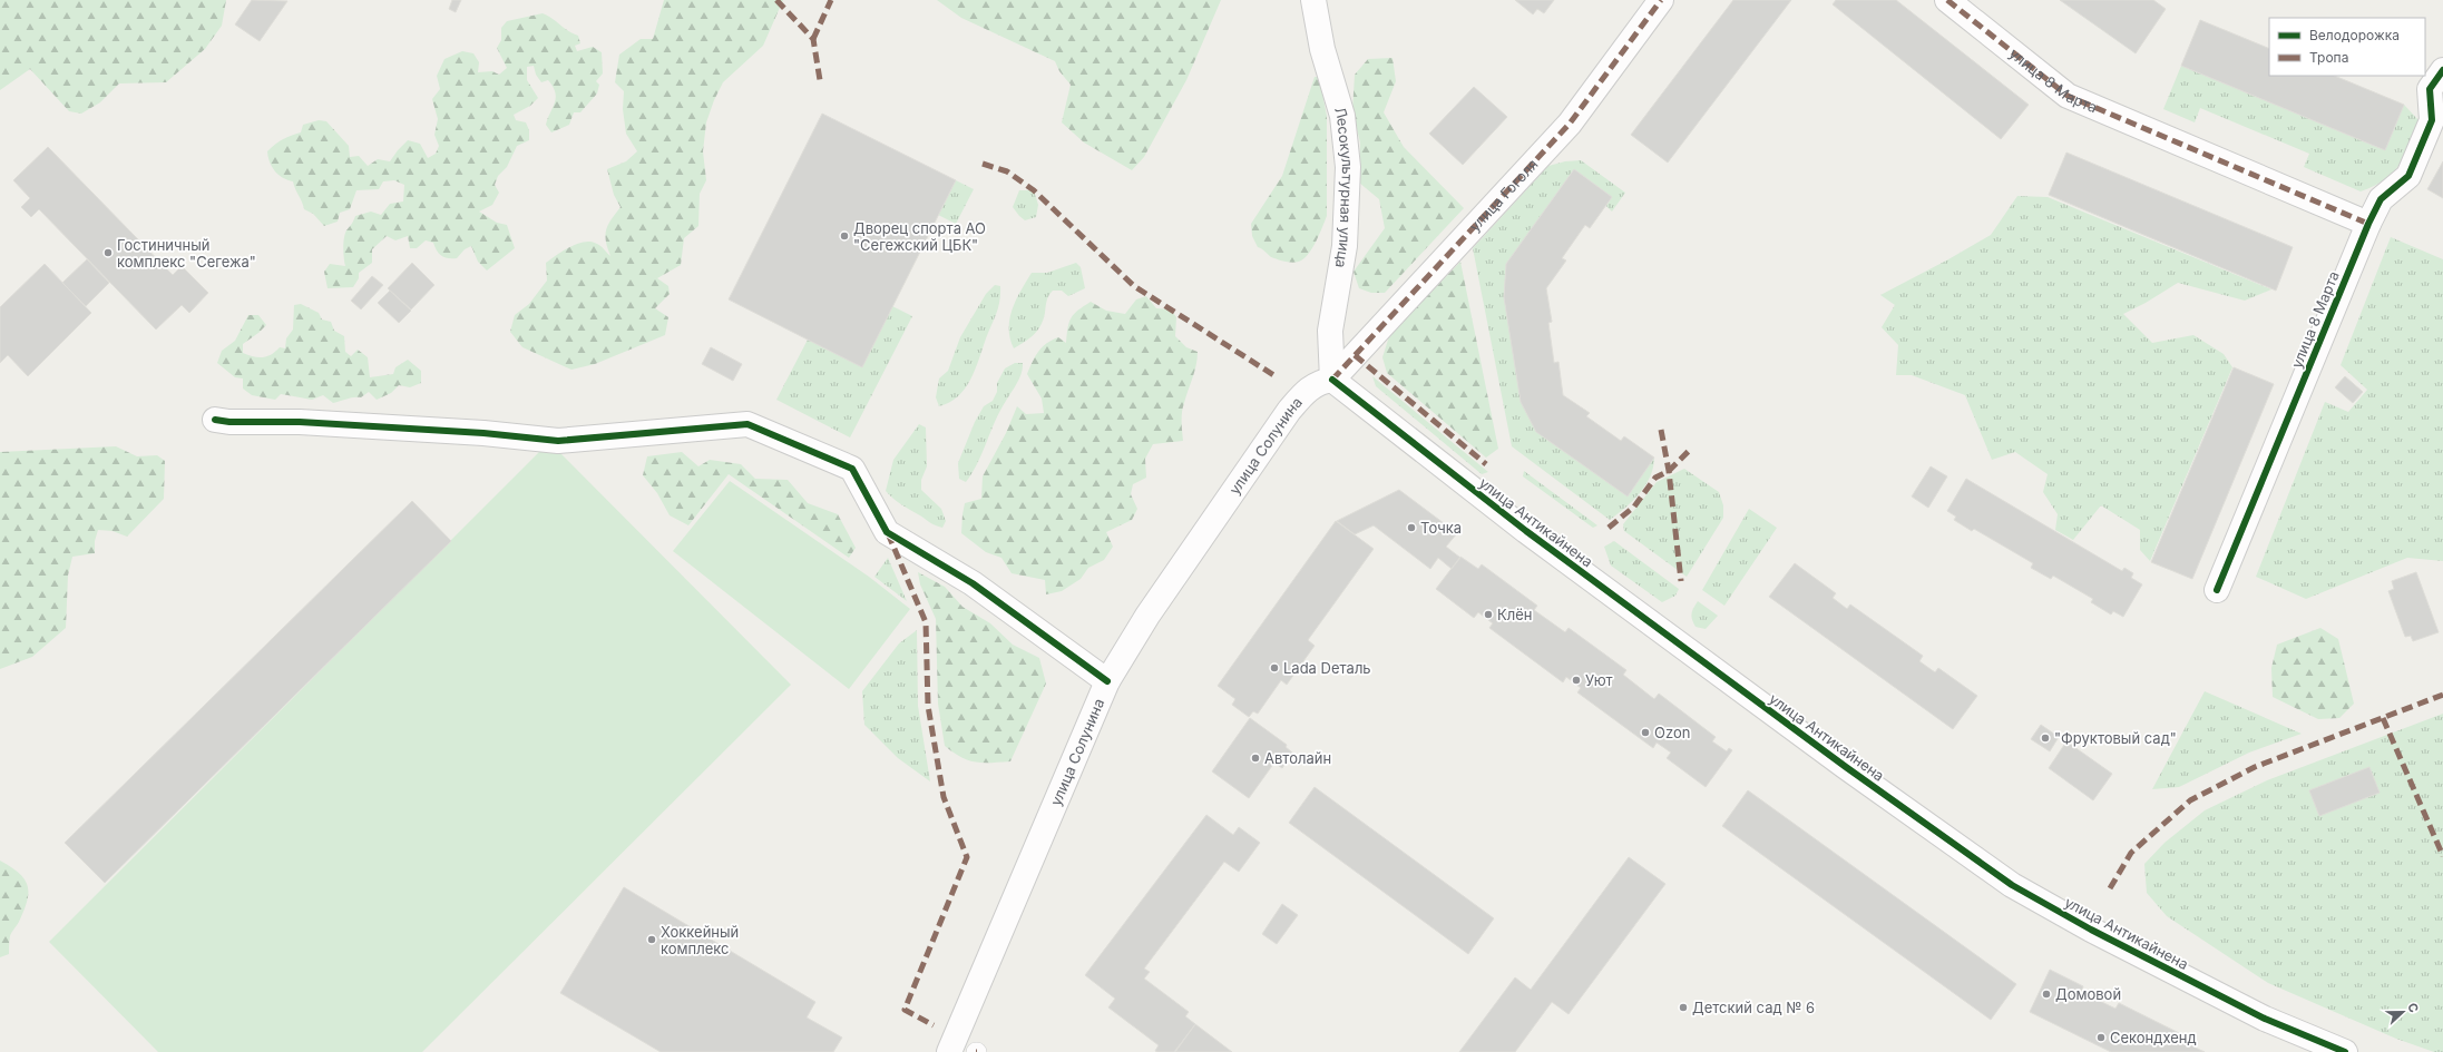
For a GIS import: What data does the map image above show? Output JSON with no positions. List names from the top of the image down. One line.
{"streets":{"street":["улица 8 Марта","Лесокультурная улица","улица Гоголя","улица Солунина","улица Антикайнена"]},"crossings":[["Лесокультурная улица","улица Гоголя"],["Лесокультурная улица","улица Солунина"],["Лесокультурная улица","улица Антикайнена"],["улица Гоголя","улица Солунина"],["улица Гоголя","улица Антикайнена"],["улица Солунина","улица Антикайнена"]],"places":["Дворец спорта АО \"Сегежский ЦБК\"","Гостиничный комплекс \"Сегежа\"","Точка","Клён","Lada Dеталь","Уют","Ozon","\"Фруктовый сад\"","Автолайн","Хоккейный комплекс","Домовой","Детский сад № 6","Секондхенд"],"legend":["Велодорожка","Тропа"],"north":"right"}
